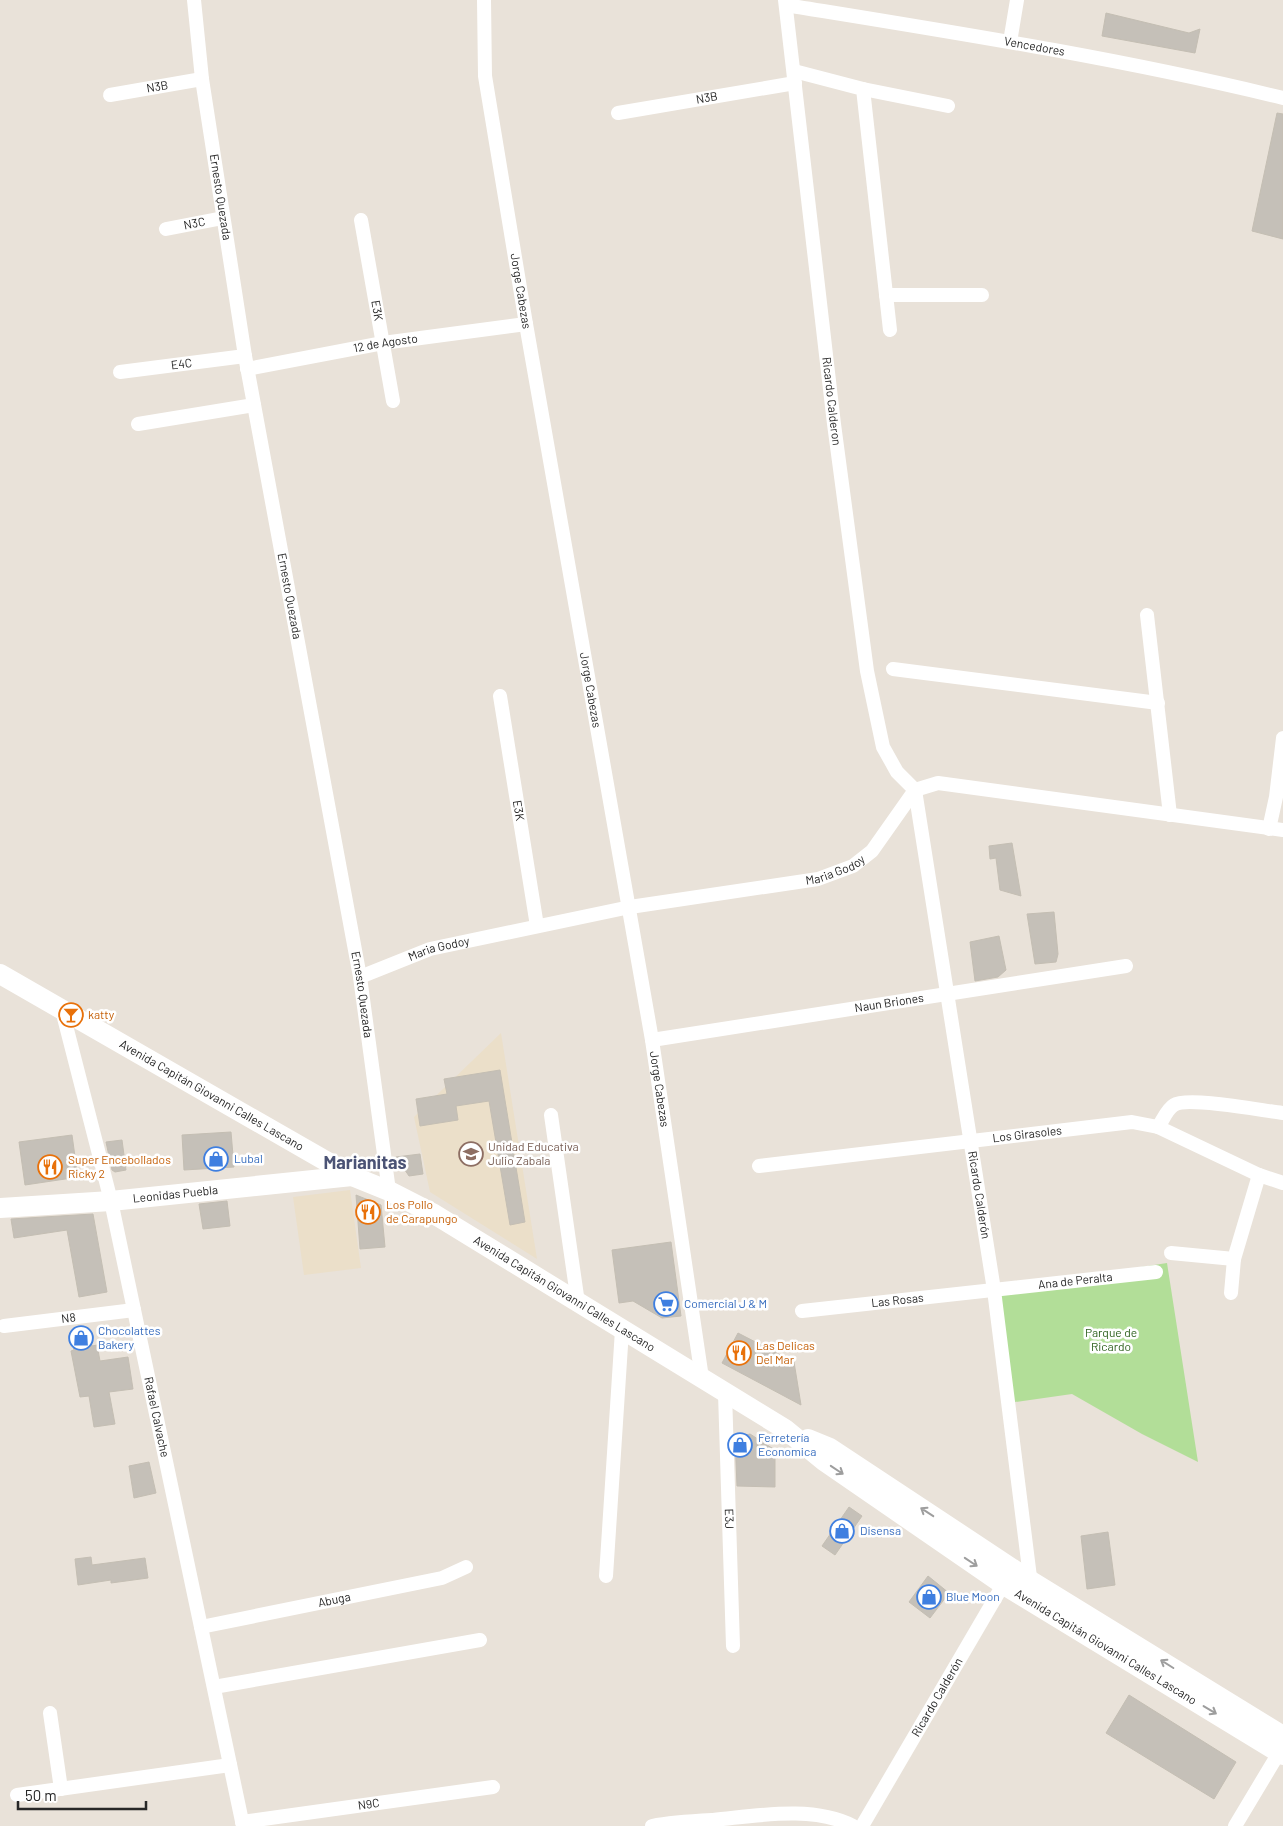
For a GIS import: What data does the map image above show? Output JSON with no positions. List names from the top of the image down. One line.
{"streets":{"street":["Vencedores","N3B","Ernesto Quezada","N3C","Jorge Cabezas","E3K","12 de Agosto","E4C","Ricardo Calderon","Maria Godoy","Naun Briones","Avenida Capitán Giovanni Calles Lascano","Los Girasoles","Leonidas Puebla","Ricardo Calderón","Ana de Peralta","Las Rosas","N8","Rafael Calvache","E3J","Abuga","N9C"]},"crossings":[["Vencedores","Ricardo Calderon"],["N3B","Ernesto Quezada"],["N3B","Ricardo Calderon"],["Ernesto Quezada","N3C"],["Ernesto Quezada","12 de Agosto"],["Ernesto Quezada","E4C"],["Ernesto Quezada","Maria Godoy"],["Ernesto Quezada","Avenida Capitán Giovanni Calles Lascano"],["Jorge Cabezas","12 de Agosto"],["Jorge Cabezas","Maria Godoy"],["Jorge Cabezas","Naun Briones"],["Jorge Cabezas","Avenida Capitán Giovanni Calles Lascano"],["E3K","12 de Agosto"],["E3K","Maria Godoy"],["12 de Agosto","E4C"],["Ricardo Calderon","Maria Godoy"],["Ricardo Calderon","Ricardo Calderón"],["Maria Godoy","Ricardo Calderón"],["Naun Briones","Ricardo Calderón"],["Avenida Capitán Giovanni Calles Lascano","Leonidas Puebla"],["Avenida Capitán Giovanni Calles Lascano","Ricardo Calderón"],["Avenida Capitán Giovanni Calles Lascano","Rafael Calvache"],["Avenida Capitán Giovanni Calles Lascano","E3J"],["Los Girasoles","Ricardo Calderón"],["Leonidas Puebla","Rafael Calvache"],["Ricardo Calderón","Ana de Peralta"],["Ricardo Calderón","Las Rosas"],["Ana de Peralta","Las Rosas"],["N8","Rafael Calvache"],["Rafael Calvache","Abuga"],["Rafael Calvache","N9C"]],"districts":["Marianitas"],"parks":["Parque de Ricardo"],"places":{"bar":["katty"],"school or university":["Unidad Educativa Julio Zabala"],"shop":["Lubal","Chocolattes Bakery","Ferretería Economica","Disensa","Blue Moon"],"restaurant":["Super Encebollados Ricky 2","Los Pollo de Carapungo","Las Delicas Del Mar"],"supermarket":["Comercial J & M"]},"scale_bar":"50 m"}
